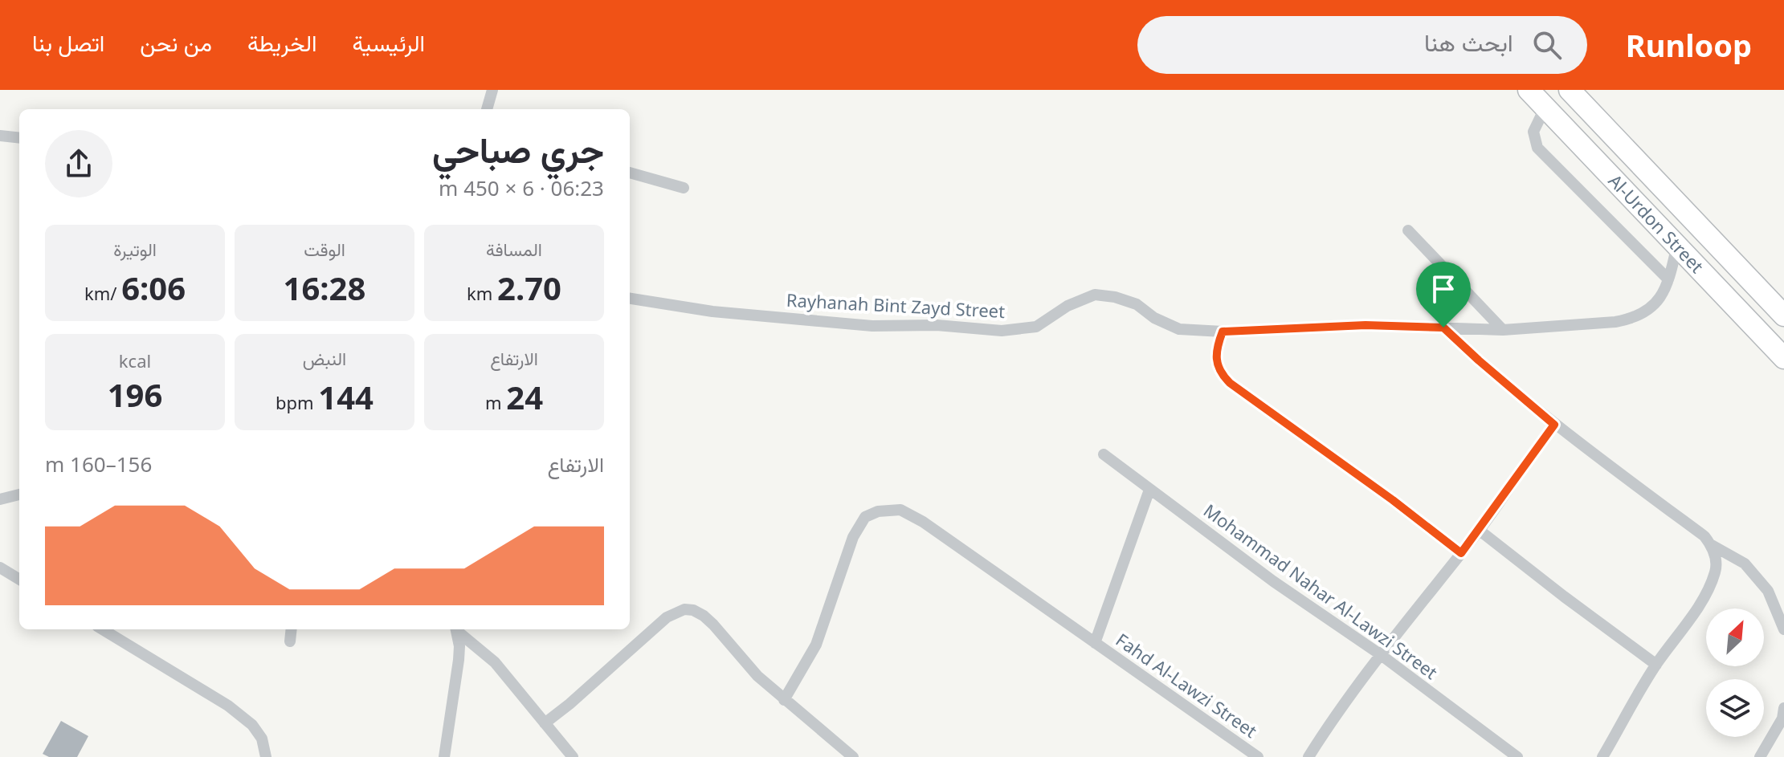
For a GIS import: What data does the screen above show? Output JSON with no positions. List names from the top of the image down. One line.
{"streets":{"highway":["Al-Urdon Street"],"street":["Rayhanah Bint Zayd Street","Mohammad Nahar Al-Lawzi Street","Fahd Al-Lawzi Street"]},"crossings":[["Al-Urdon Street","Rayhanah Bint Zayd Street"]],"north":"top right","page":{"header":"Runloop","search":"ابحث هنا","nav":["الرئيسية","الخريطة","من نحن","اتصل بنا"],"heading":["جري صباحي","06:23 · 6 × 450 m"],"stats":[["المسافة","2.70 km"],["الوقت","16:28"],["الوتيرة","6:06 /km"],["الارتفاع","24 m"],["النبض","144 bpm"],["kcal","196"]],"chart":["الارتفاع","156–160 m"]}}
